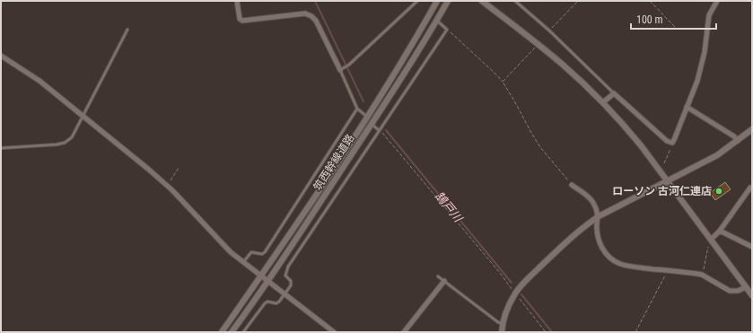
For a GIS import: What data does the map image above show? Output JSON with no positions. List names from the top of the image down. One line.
{"streets":{"street":["筑西幹線道路"]},"water":["鵠戸川"],"places":["ローソン 古河仁連店"],"scale_bar":"100 m"}
